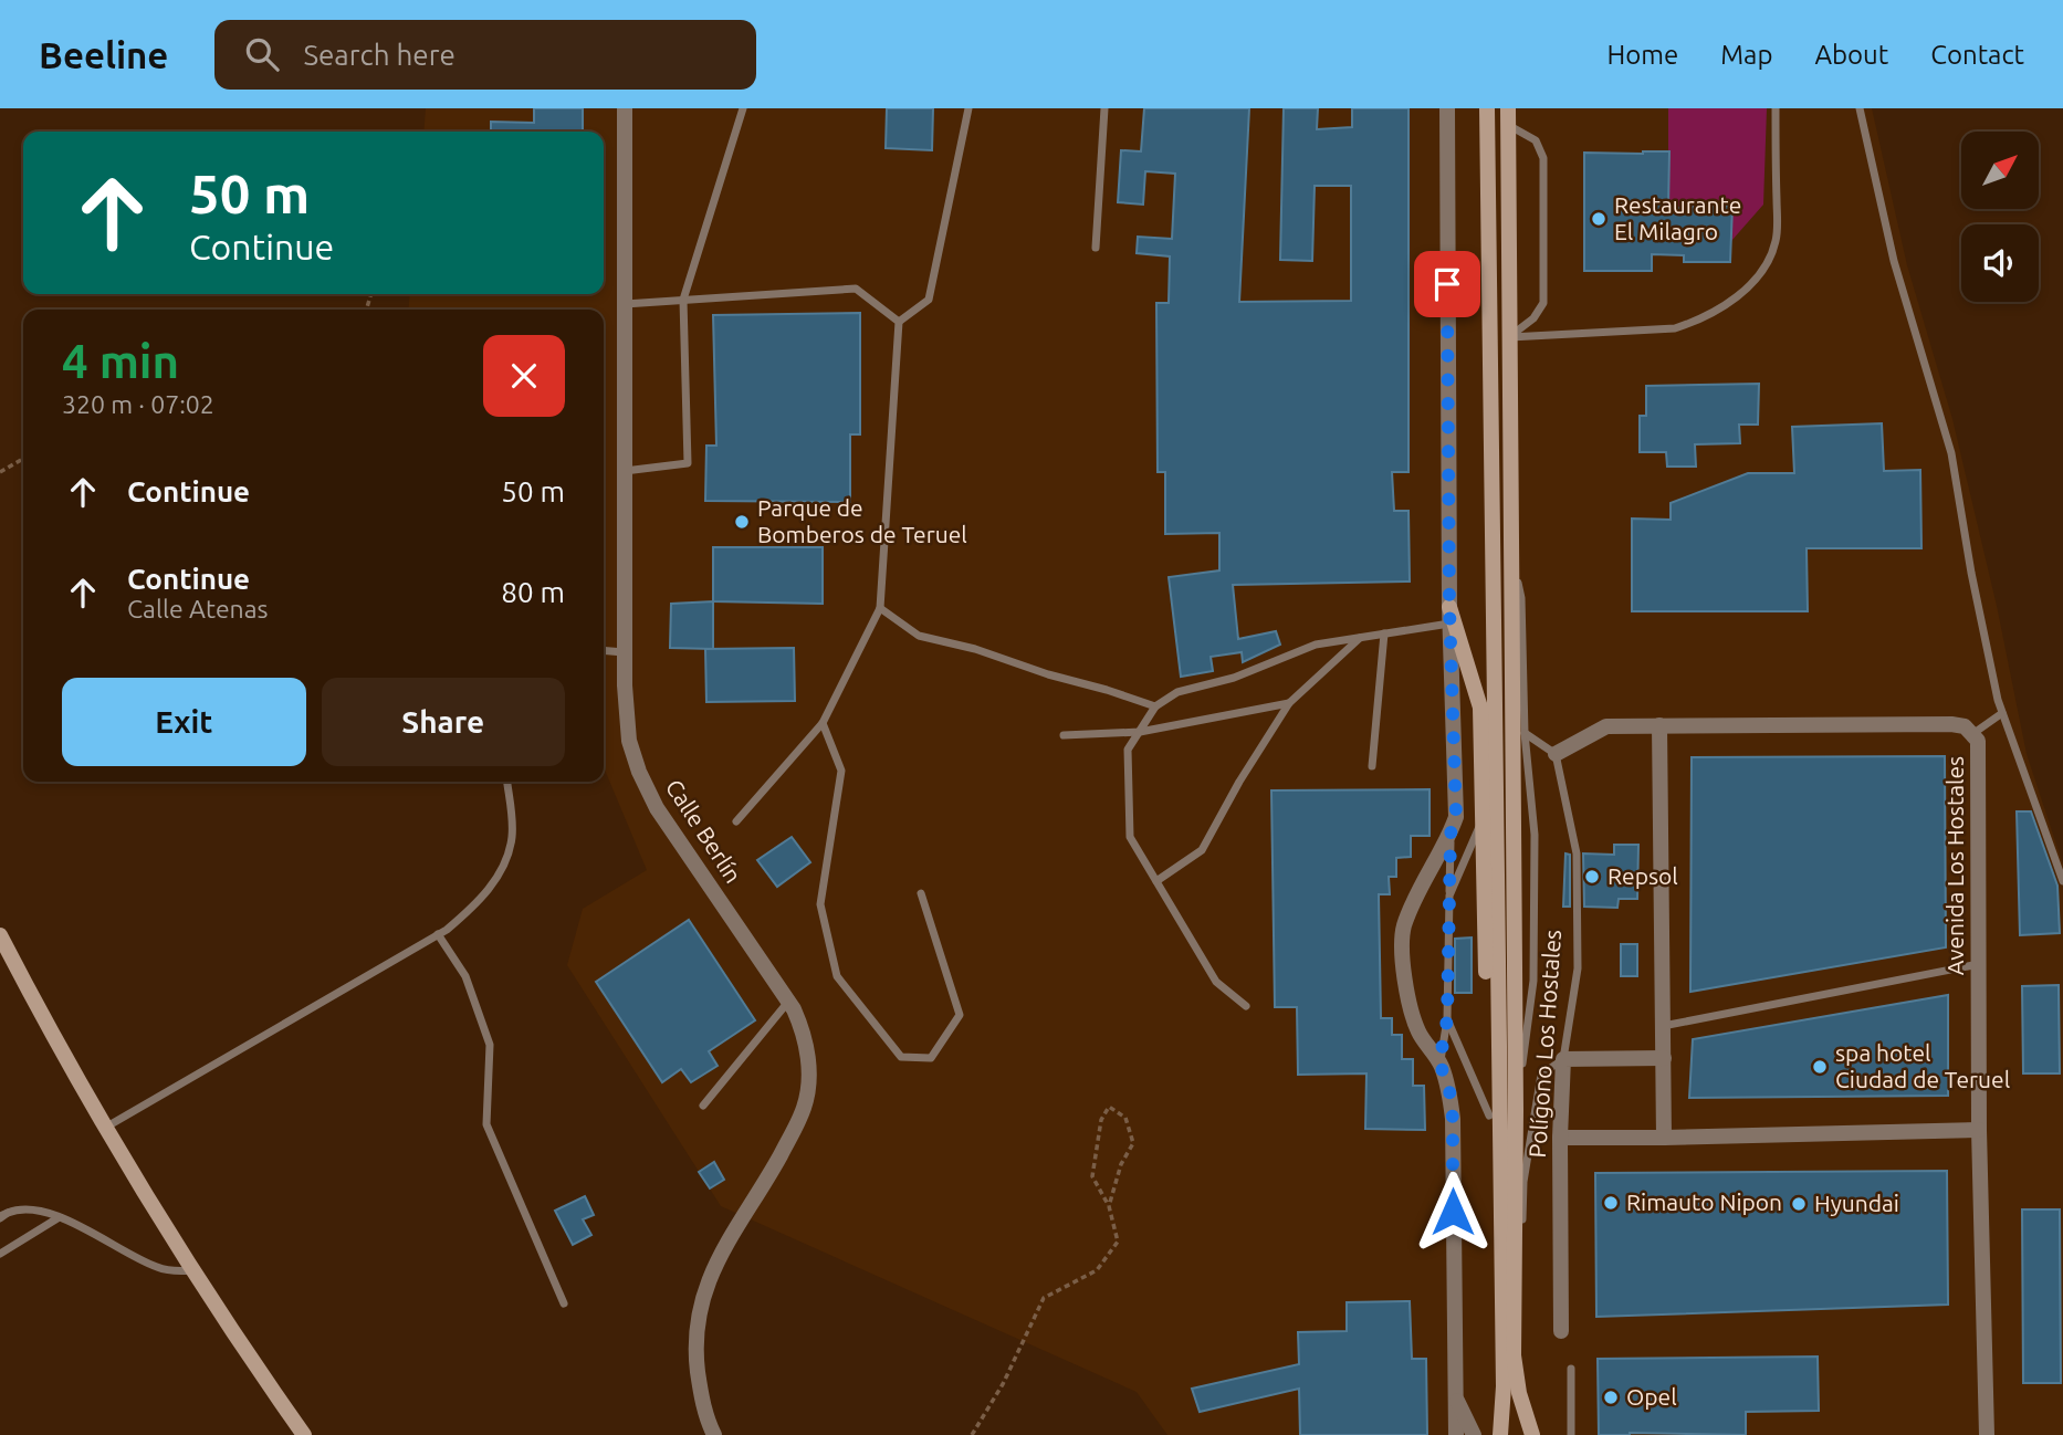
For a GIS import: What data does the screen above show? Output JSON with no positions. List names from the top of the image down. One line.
{"streets":{"street":["Calle Berlín","Avenida Los Hostales","Polígono Los Hostales"]},"crossings":[["Avenida Los Hostales","Polígono Los Hostales"]],"places":["Restaurante El Milagro","Parque de Bomberos de Teruel","Repsol","spa hotel Ciudad de Teruel","Rimauto Nipon","Hyundai","Opel"],"north":"top right","page":{"header":"Beeline","search":"Search here","nav":["Home","Map","About","Contact"],"turn":["50 m","Continue"],"heading":["4 min","320 m · 07:02"],"list":[{"name":"Continue","value":"50 m"},{"name":"Continue","note":"Calle Atenas","value":"80 m"}],"buttons":["Exit","Share"]}}
